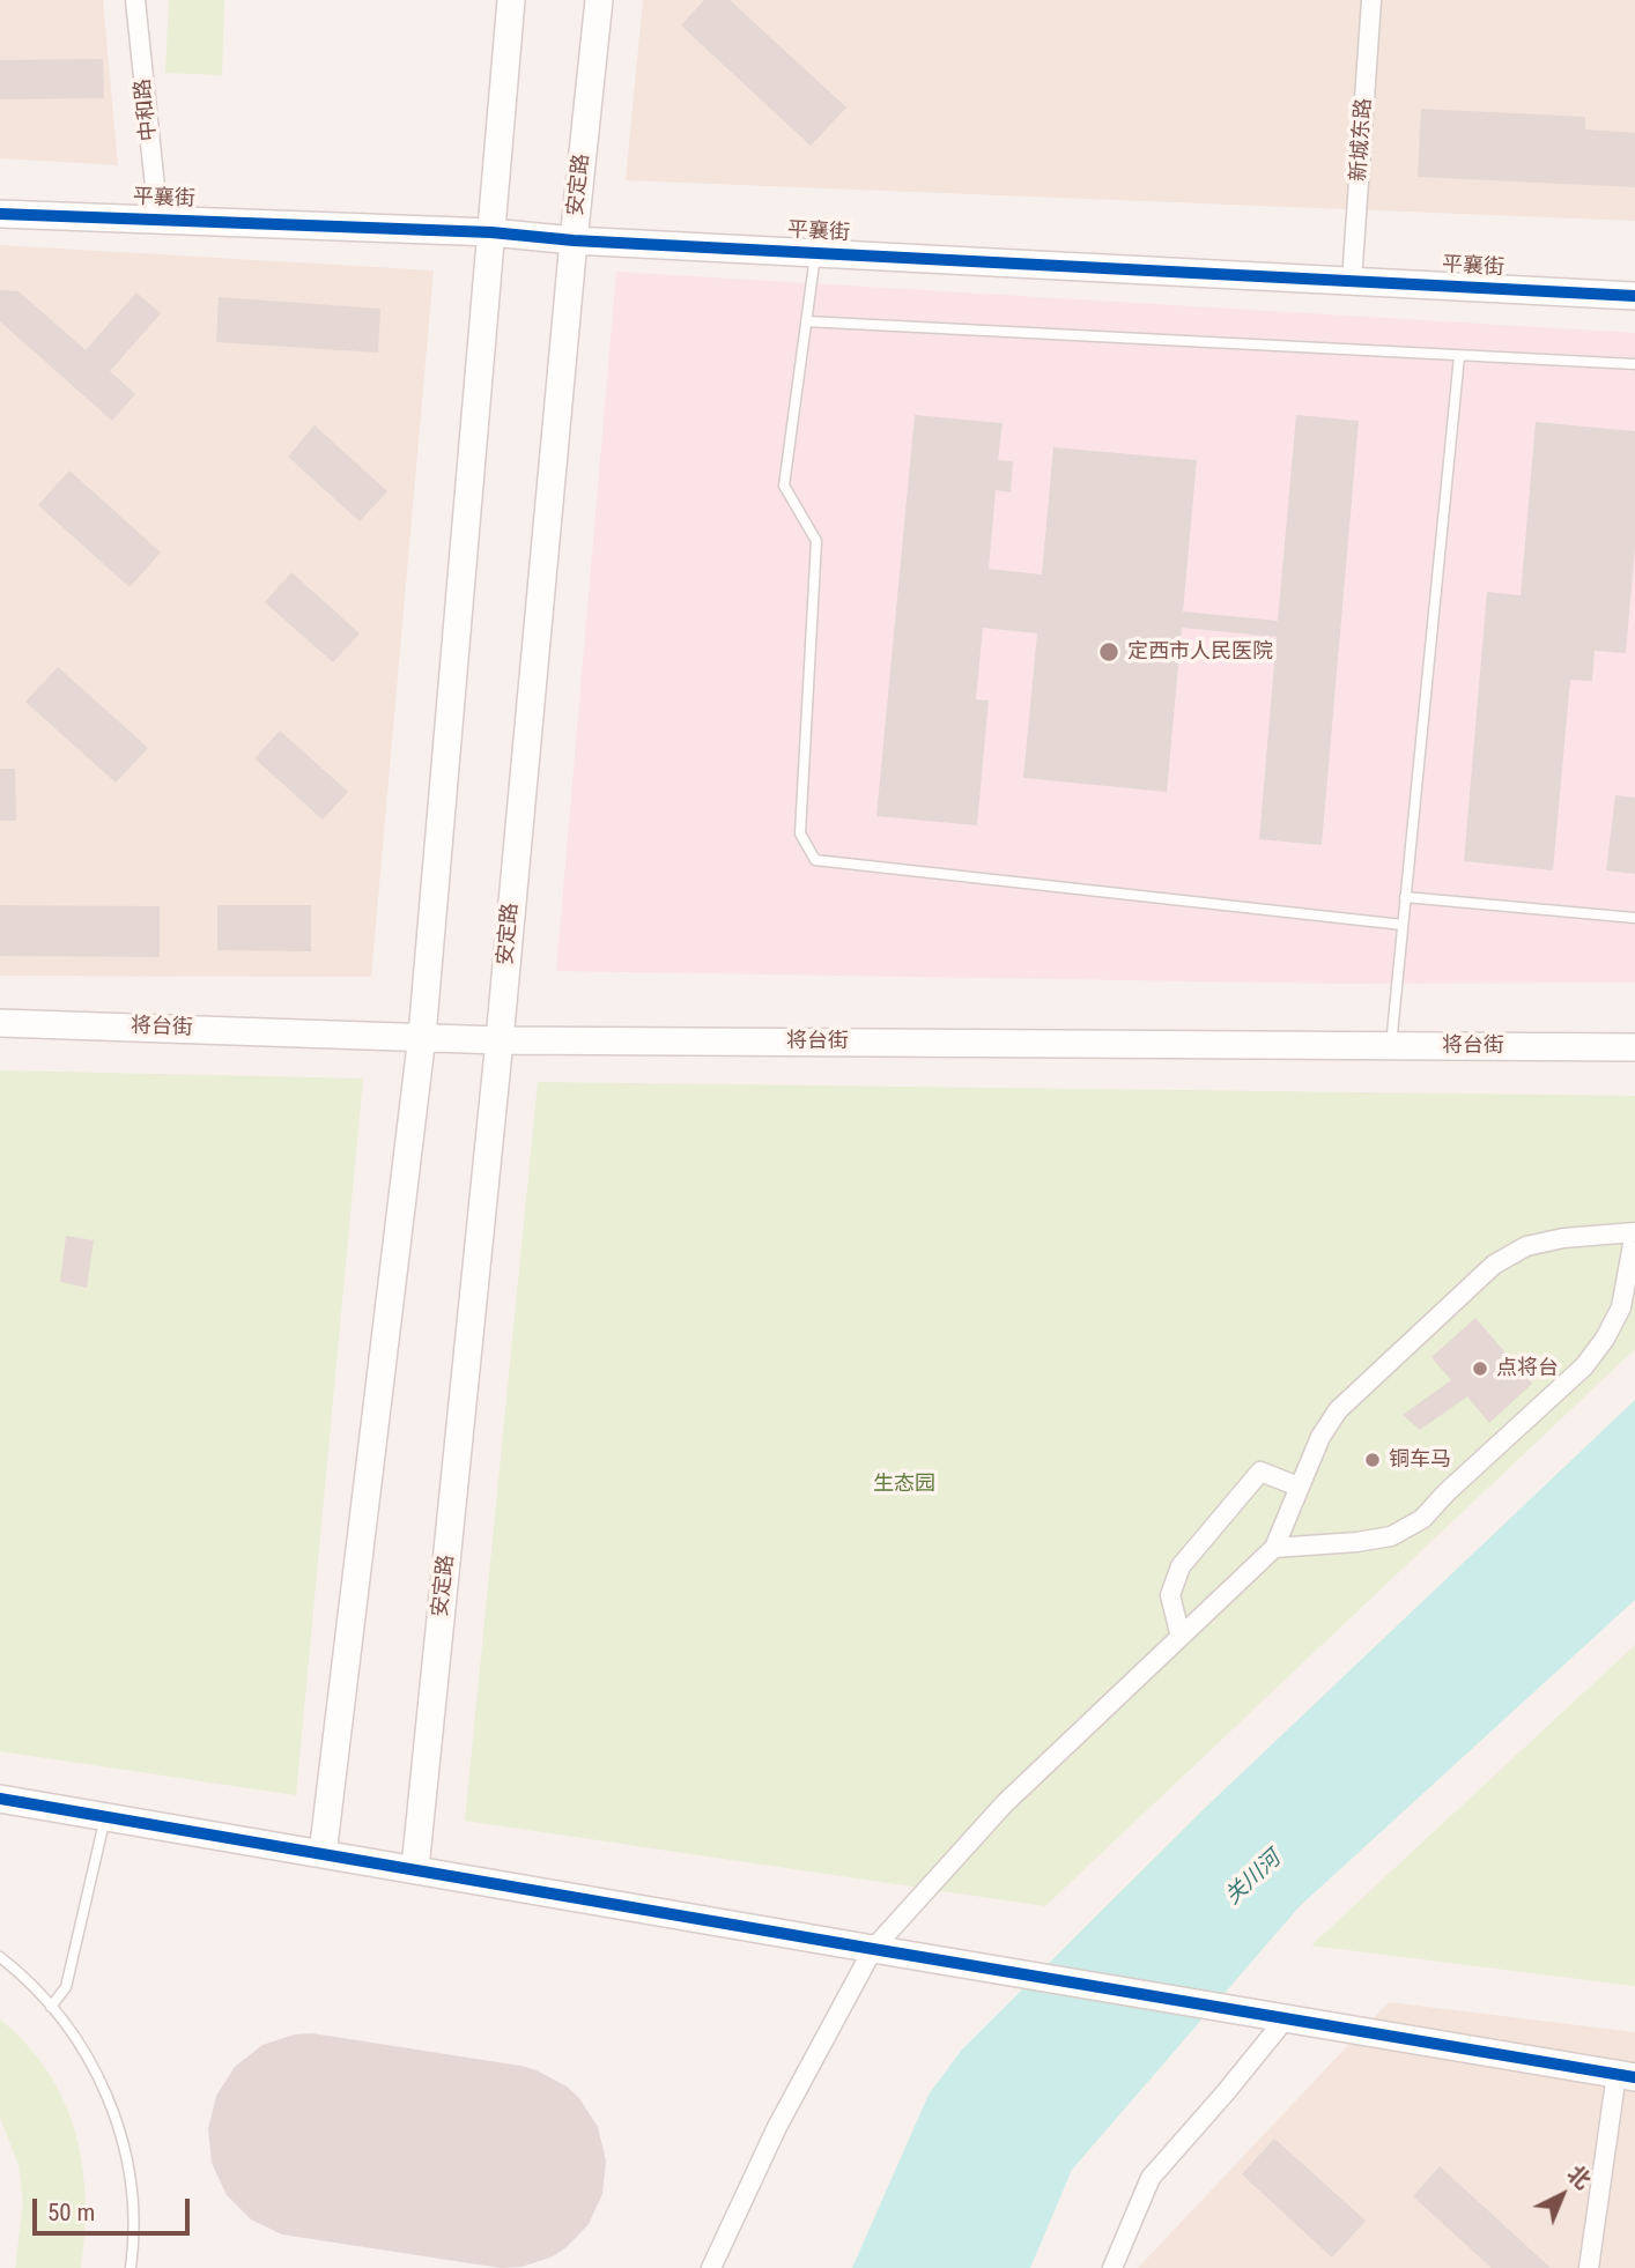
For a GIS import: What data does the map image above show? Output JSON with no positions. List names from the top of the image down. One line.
{"streets":{"street":["中和路","新城东路","安定路","平襄街","将台街"]},"crossings":[["中和路","平襄街"],["新城东路","平襄街"],["安定路","平襄街"],["安定路","将台街"]],"water":["关川河"],"parks":["生态园"],"places":["定西市人民医院","点将台","铜车马"],"scale_bar":"50 m","north":"top right"}
